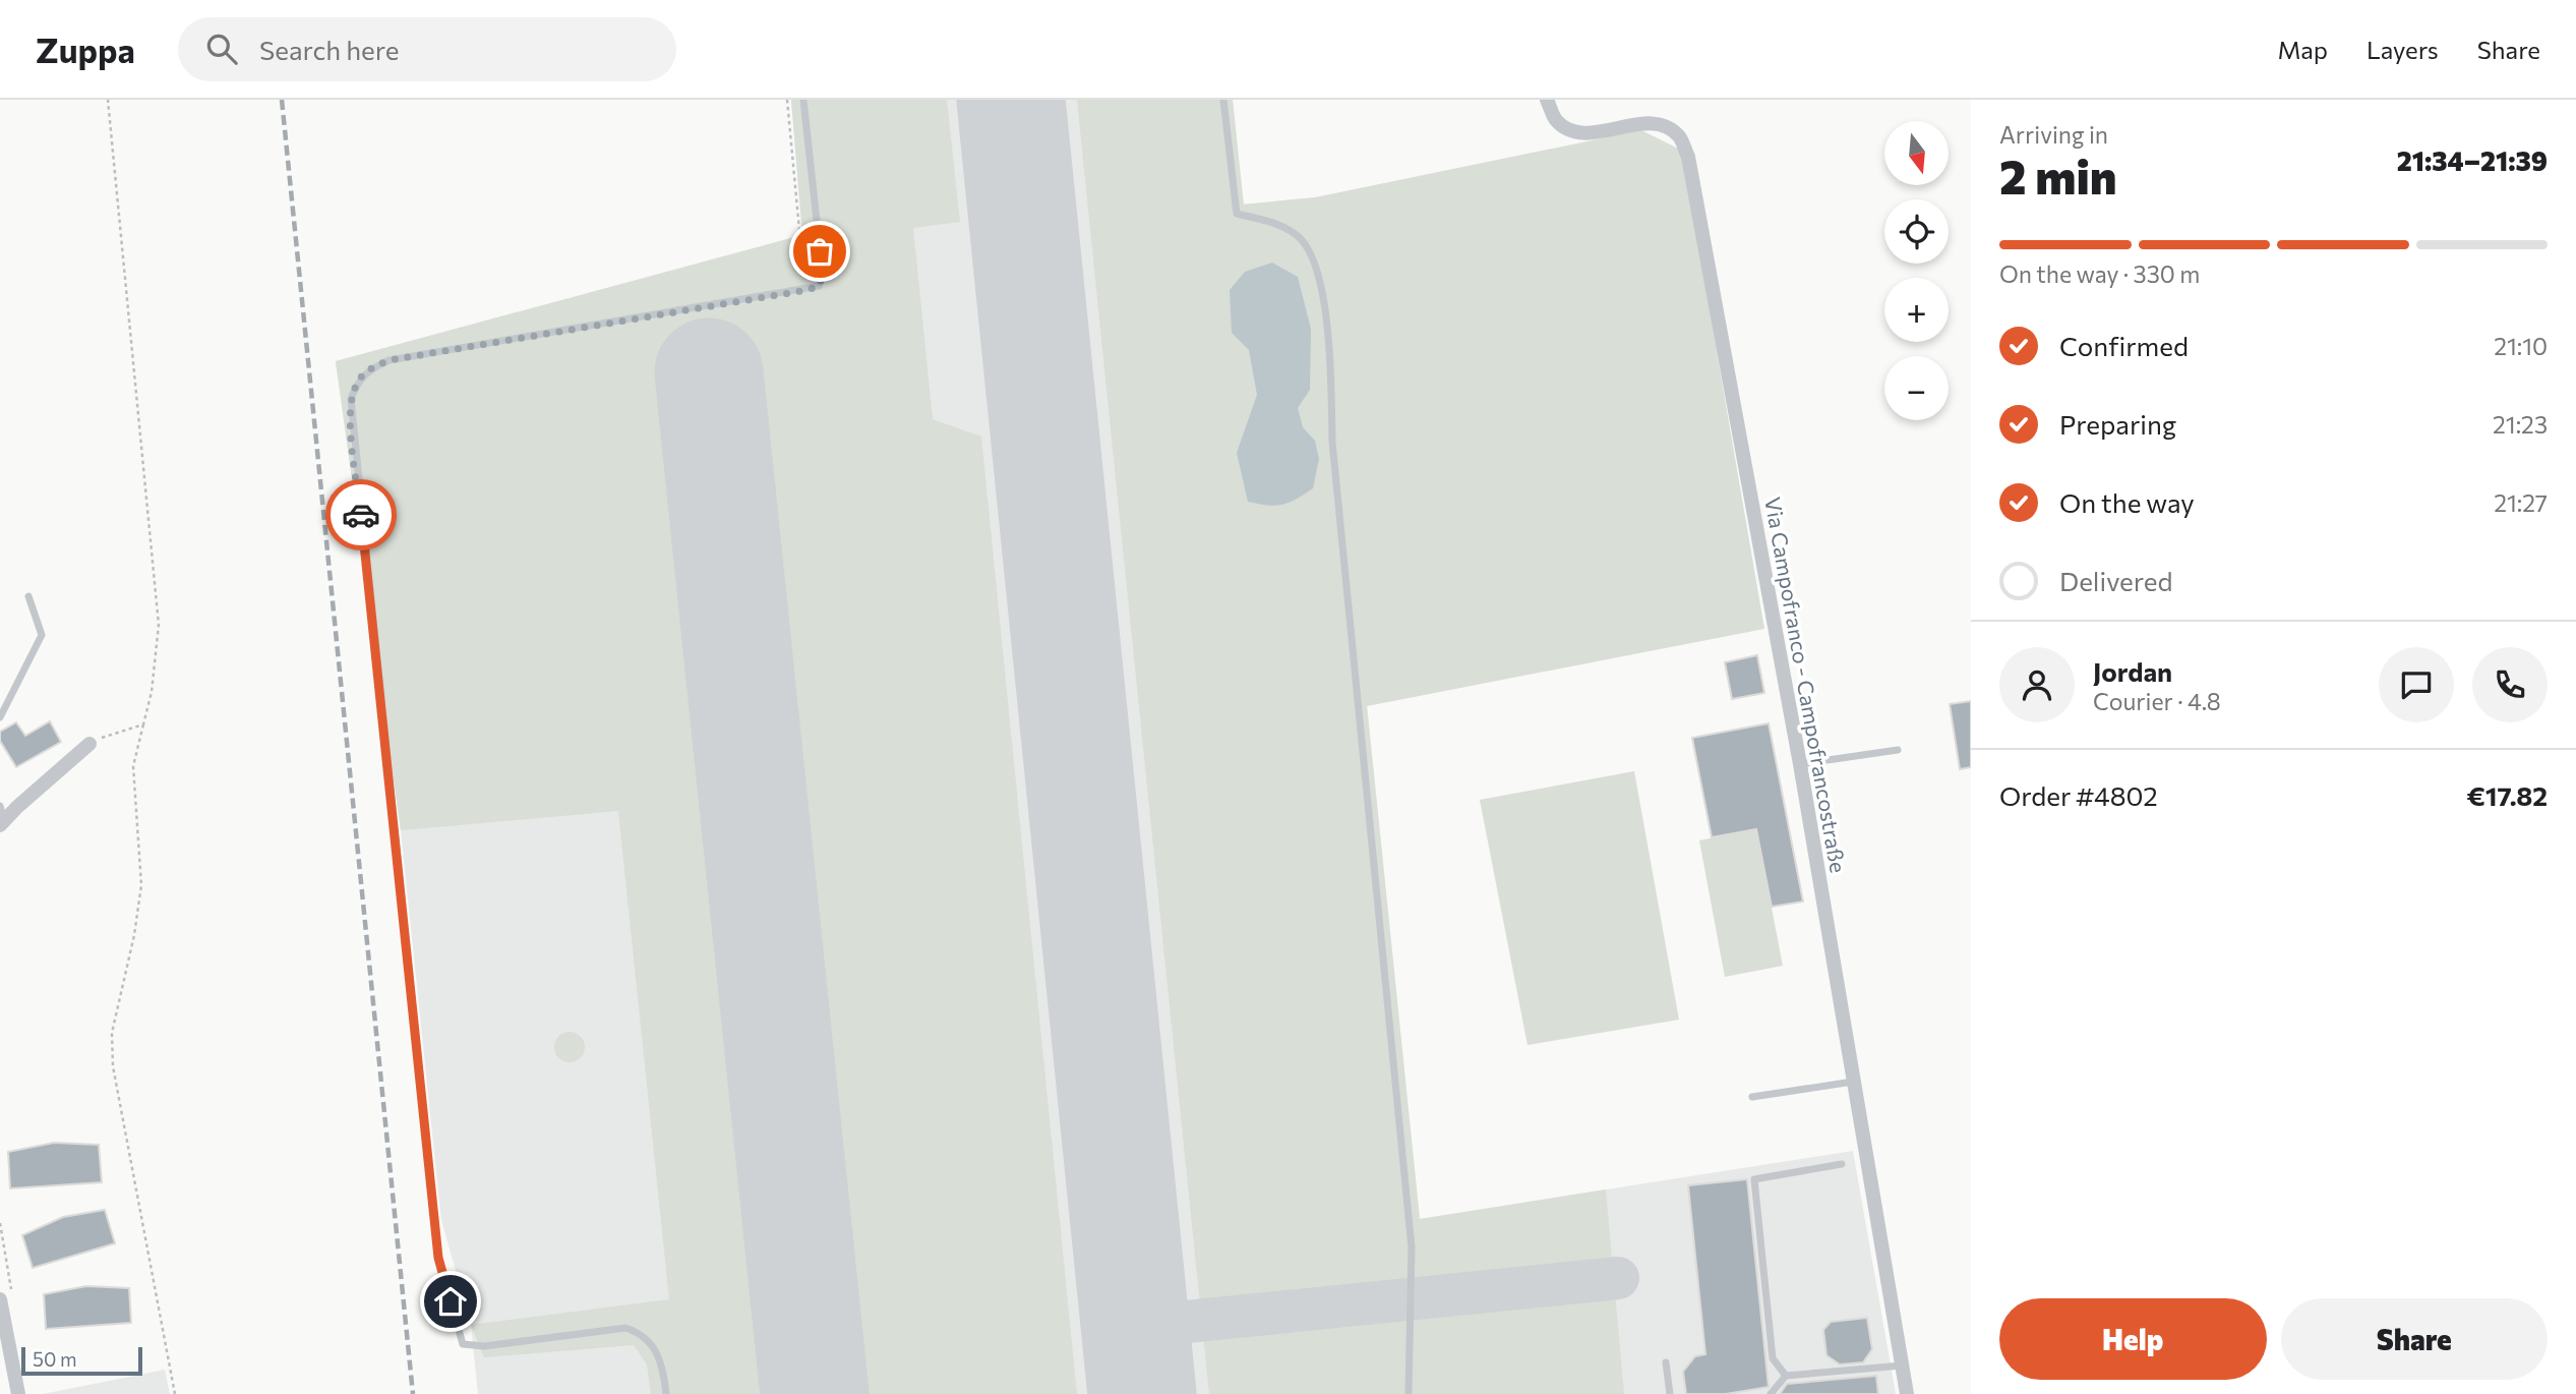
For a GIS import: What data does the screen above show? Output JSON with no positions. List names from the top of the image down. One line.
{"streets":{"street":["Via Campofranco - Campofrancostraße"]},"scale_bar":"50 m","north":"bottom","page":{"header":"Zuppa","search":"Search here","nav":["Map","Layers","Share"],"heading":["2 min","Arriving in","21:34–21:39"],"panel":["Jordan","Courier · 4.8","Order #4802","€17.82"],"map_buttons":["+","−"],"bar":"On the way · 330 m","list":[["Confirmed","21:10"],["Preparing","21:23"],["On the way","21:27"],"Delivered"],"buttons":["Help","Share"],"scale":"50 m"}}
